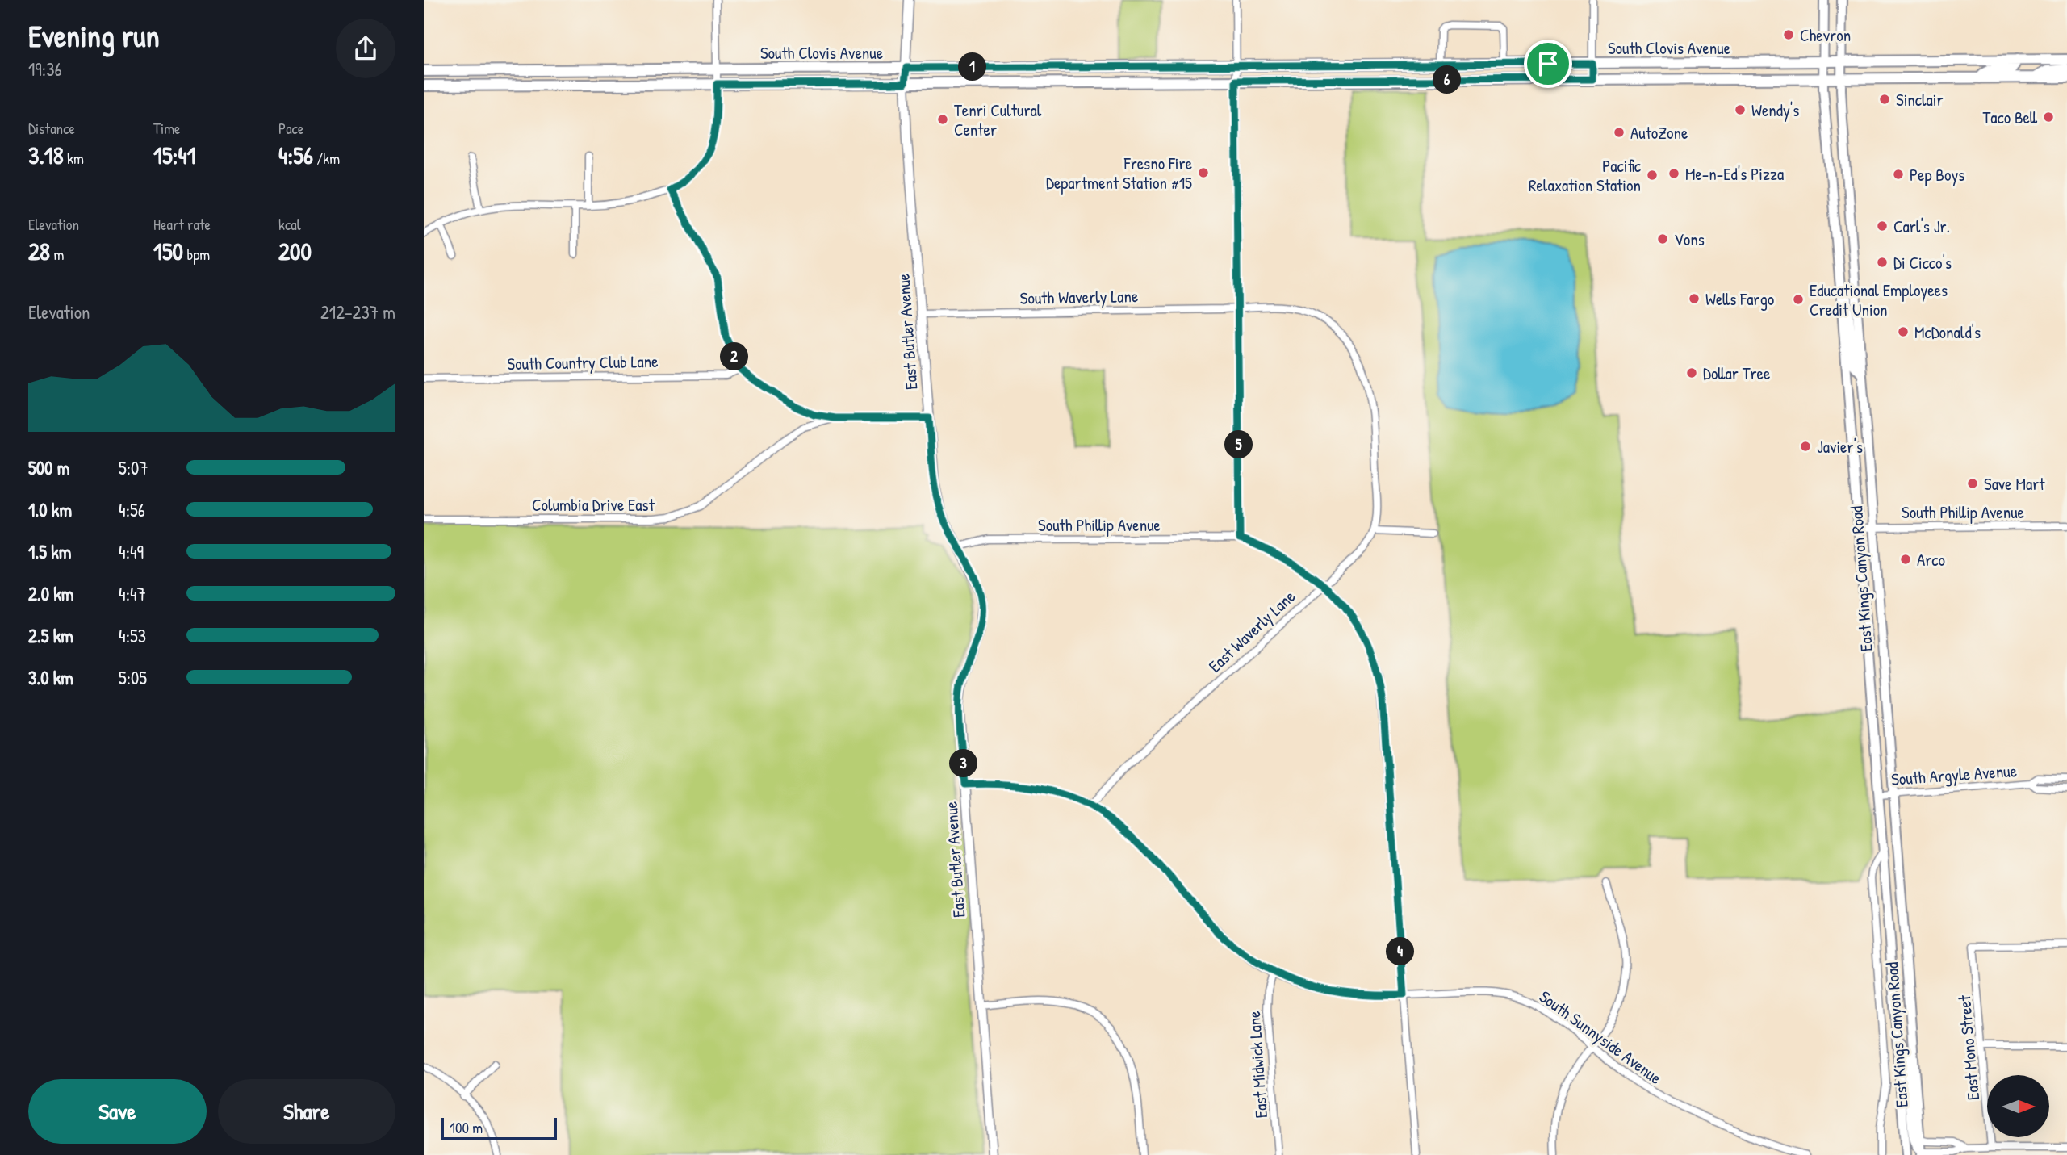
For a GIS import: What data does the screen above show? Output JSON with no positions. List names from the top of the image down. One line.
{"streets":{"main road":["South Clovis Avenue","East Kings Canyon Road"],"street":["South Waverly Lane","East Butler Avenue","South Country Club Lane","Columbia Drive East","South Phillip Avenue","East Waverly Lane","South Argyle Avenue","South Sunnyside Avenue","East Mono Street","East Midwick Lane"]},"crossings":[["South Clovis Avenue","East Butler Avenue"],["South Clovis Avenue","East Kings Canyon Road"],["South Waverly Lane","East Butler Avenue"],["South Waverly Lane","East Waverly Lane"],["East Butler Avenue","South Phillip Avenue"],["East Butler Avenue","South Sunnyside Avenue"],["South Phillip Avenue","East Kings Canyon Road"],["East Kings Canyon Road","South Argyle Avenue"],["East Waverly Lane","South Sunnyside Avenue"],["South Sunnyside Avenue","East Midwick Lane"]],"places":["Chevron","Sinclair","Wendy's","Taco Bell","Tenri Cultural Center","AutoZone","Fresno Fire Department Station #15","Me-n-Ed's Pizza","Pep Boys","Pacific Relaxation Station","Carl's Jr.","Vons","Di Cicco's","Wells Fargo","Educational Employees Credit Union","McDonald's","Dollar Tree","Javier's","Save Mart","Arco"],"scale_bar":"100 m","north":"right","page":{"heading":["Evening run","19:36"],"pins":["1","6","2","5","3","4"],"stats":[["Distance","3.18 km"],["Time","15:41"],["Pace","4:56 /km"],["Elevation","28 m"],["Heart rate","150 bpm"],["kcal","200"]],"chart":["Elevation","212–237 m"],"list":[{"name":"500 m","note":"5:07"},{"name":"1.0 km","note":"4:56"},{"name":"1.5 km","note":"4:49"},{"name":"2.0 km","note":"4:47"},{"name":"2.5 km","note":"4:53"},{"name":"3.0 km","note":"5:05"}],"buttons":["Save","Share"],"scale":"100 m"}}
